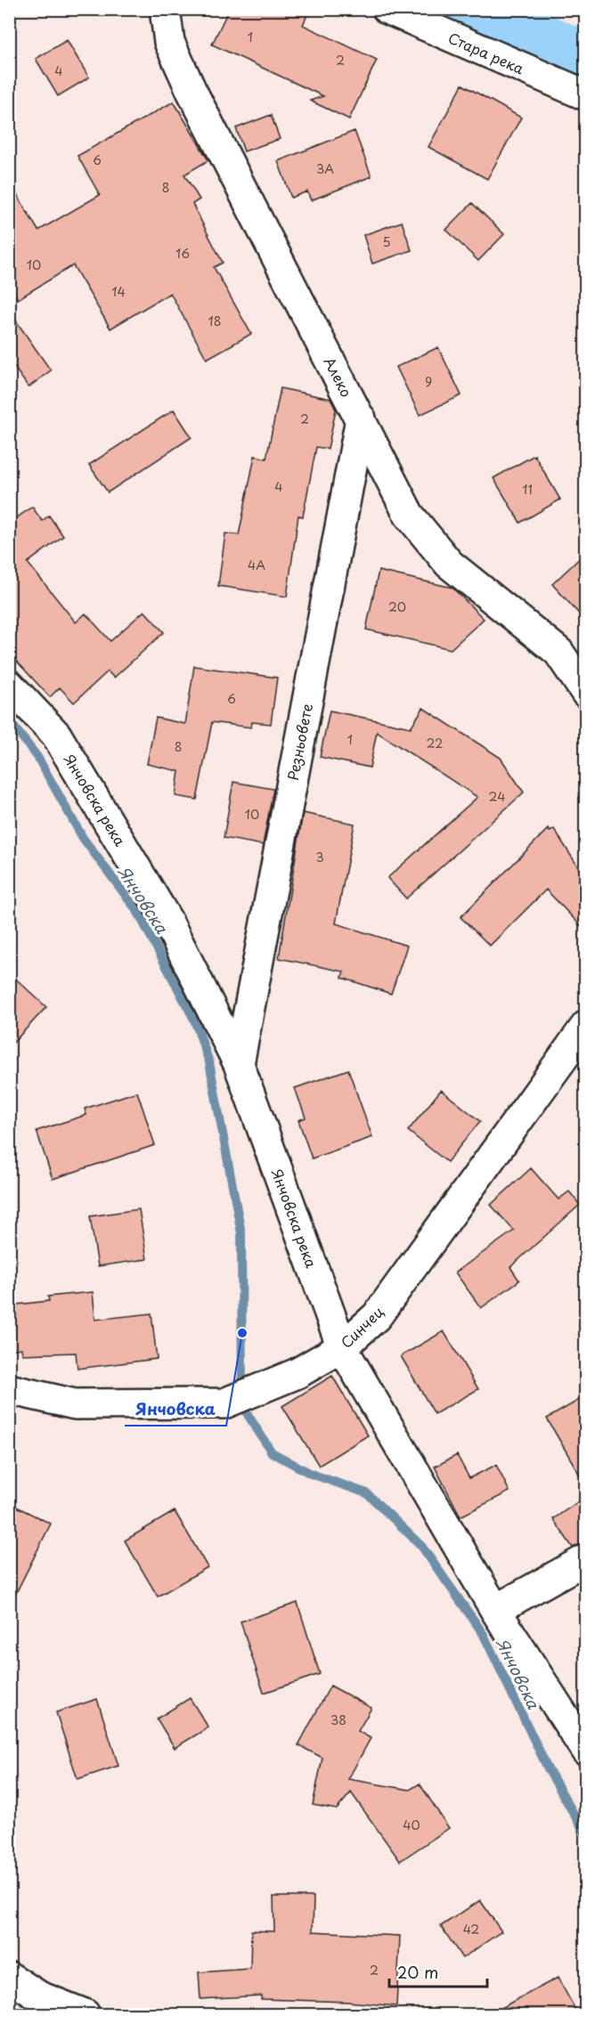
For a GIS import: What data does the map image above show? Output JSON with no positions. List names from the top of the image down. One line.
{"streets":{"street":["Стара река","Алеко","Резньовете","Янчовска река","Синчец"]},"crossings":[["Алеко","Резньовете"],["Резньовете","Янчовска река"],["Янчовска река","Синчец"]],"water":["Янчовска"],"places":["Янчовска"],"house_numbers":["1","2","4","6","3А","8","5","16","10","14","18","9","2","4","11","4А","20","6","1","22","8","24","10","3","38","40","42","2"],"scale_bar":"20 m"}
